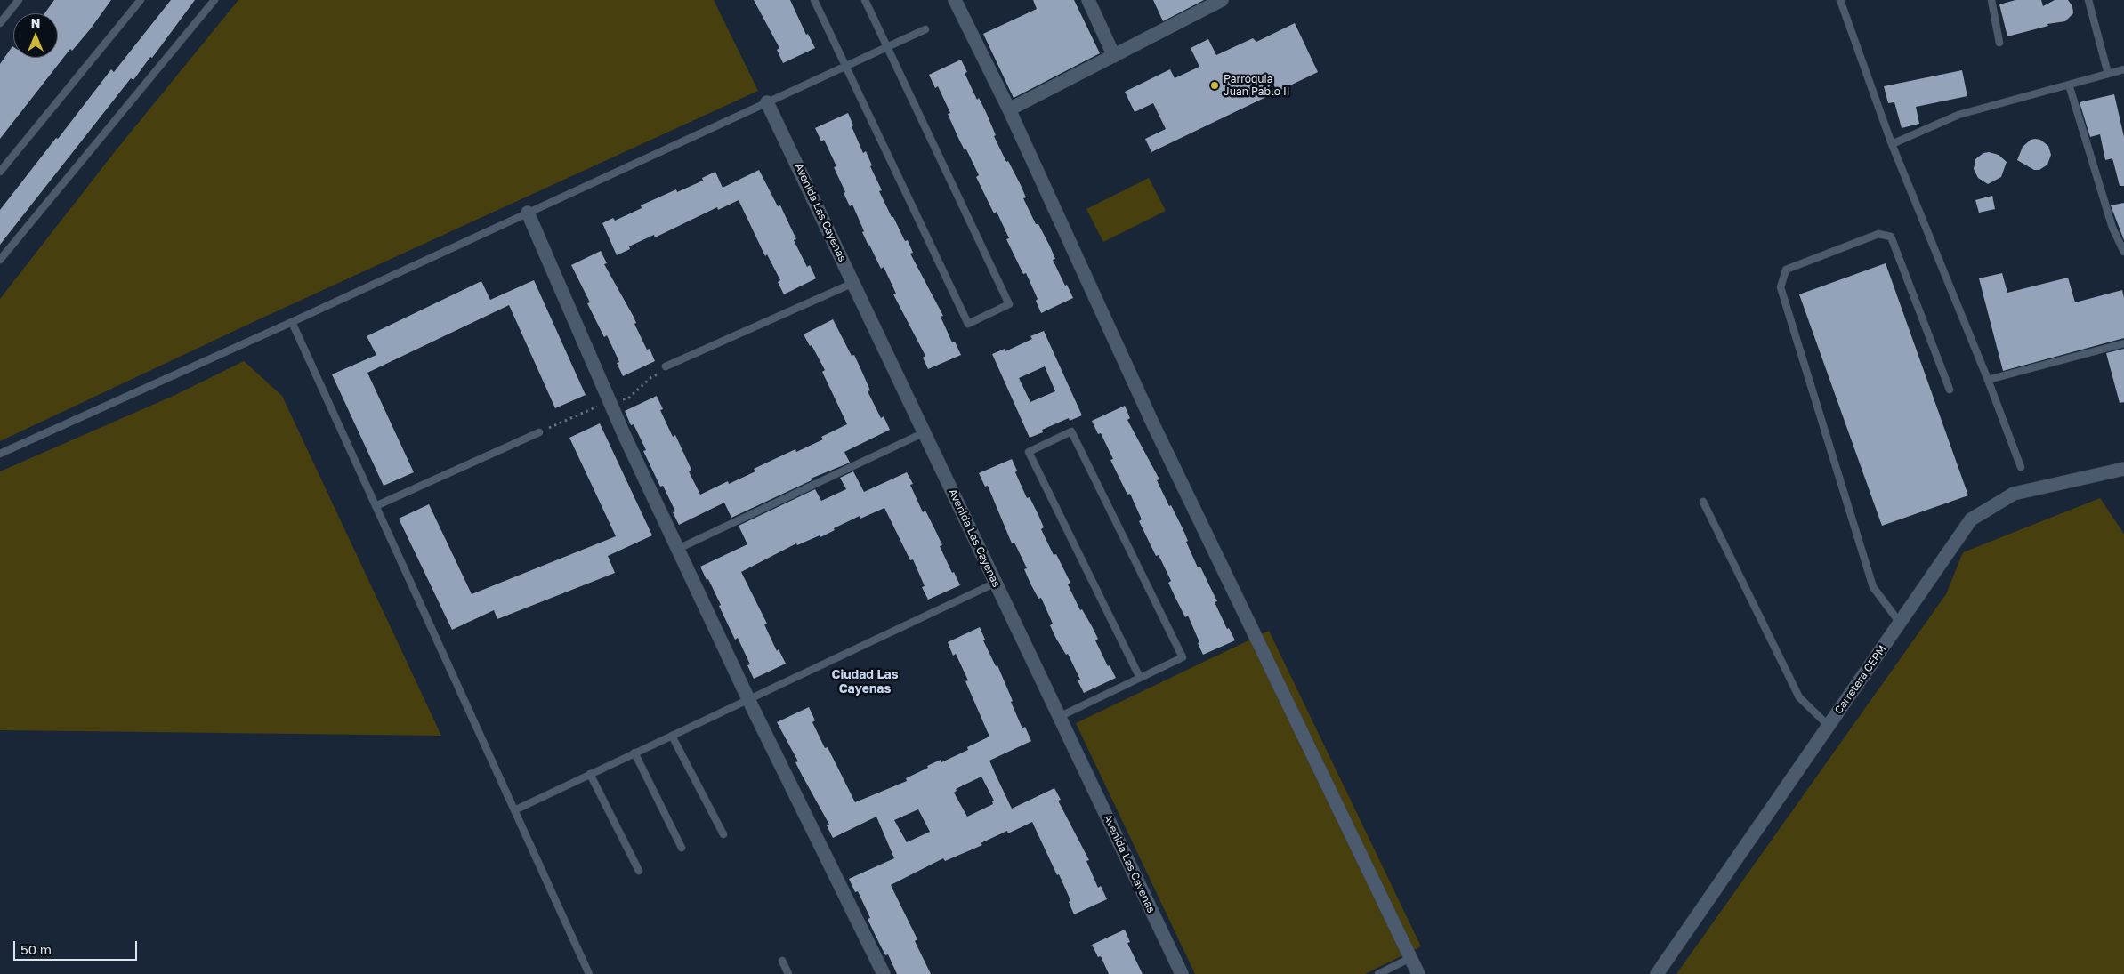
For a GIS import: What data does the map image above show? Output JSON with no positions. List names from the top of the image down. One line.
{"streets":{"street":["Avenida Las Cayenas","Carretera CEPM"]},"districts":["Ciudad Las Cayenas"],"places":["Parroquia Juan Pablo II"],"scale_bar":"50 m","north":"top"}
